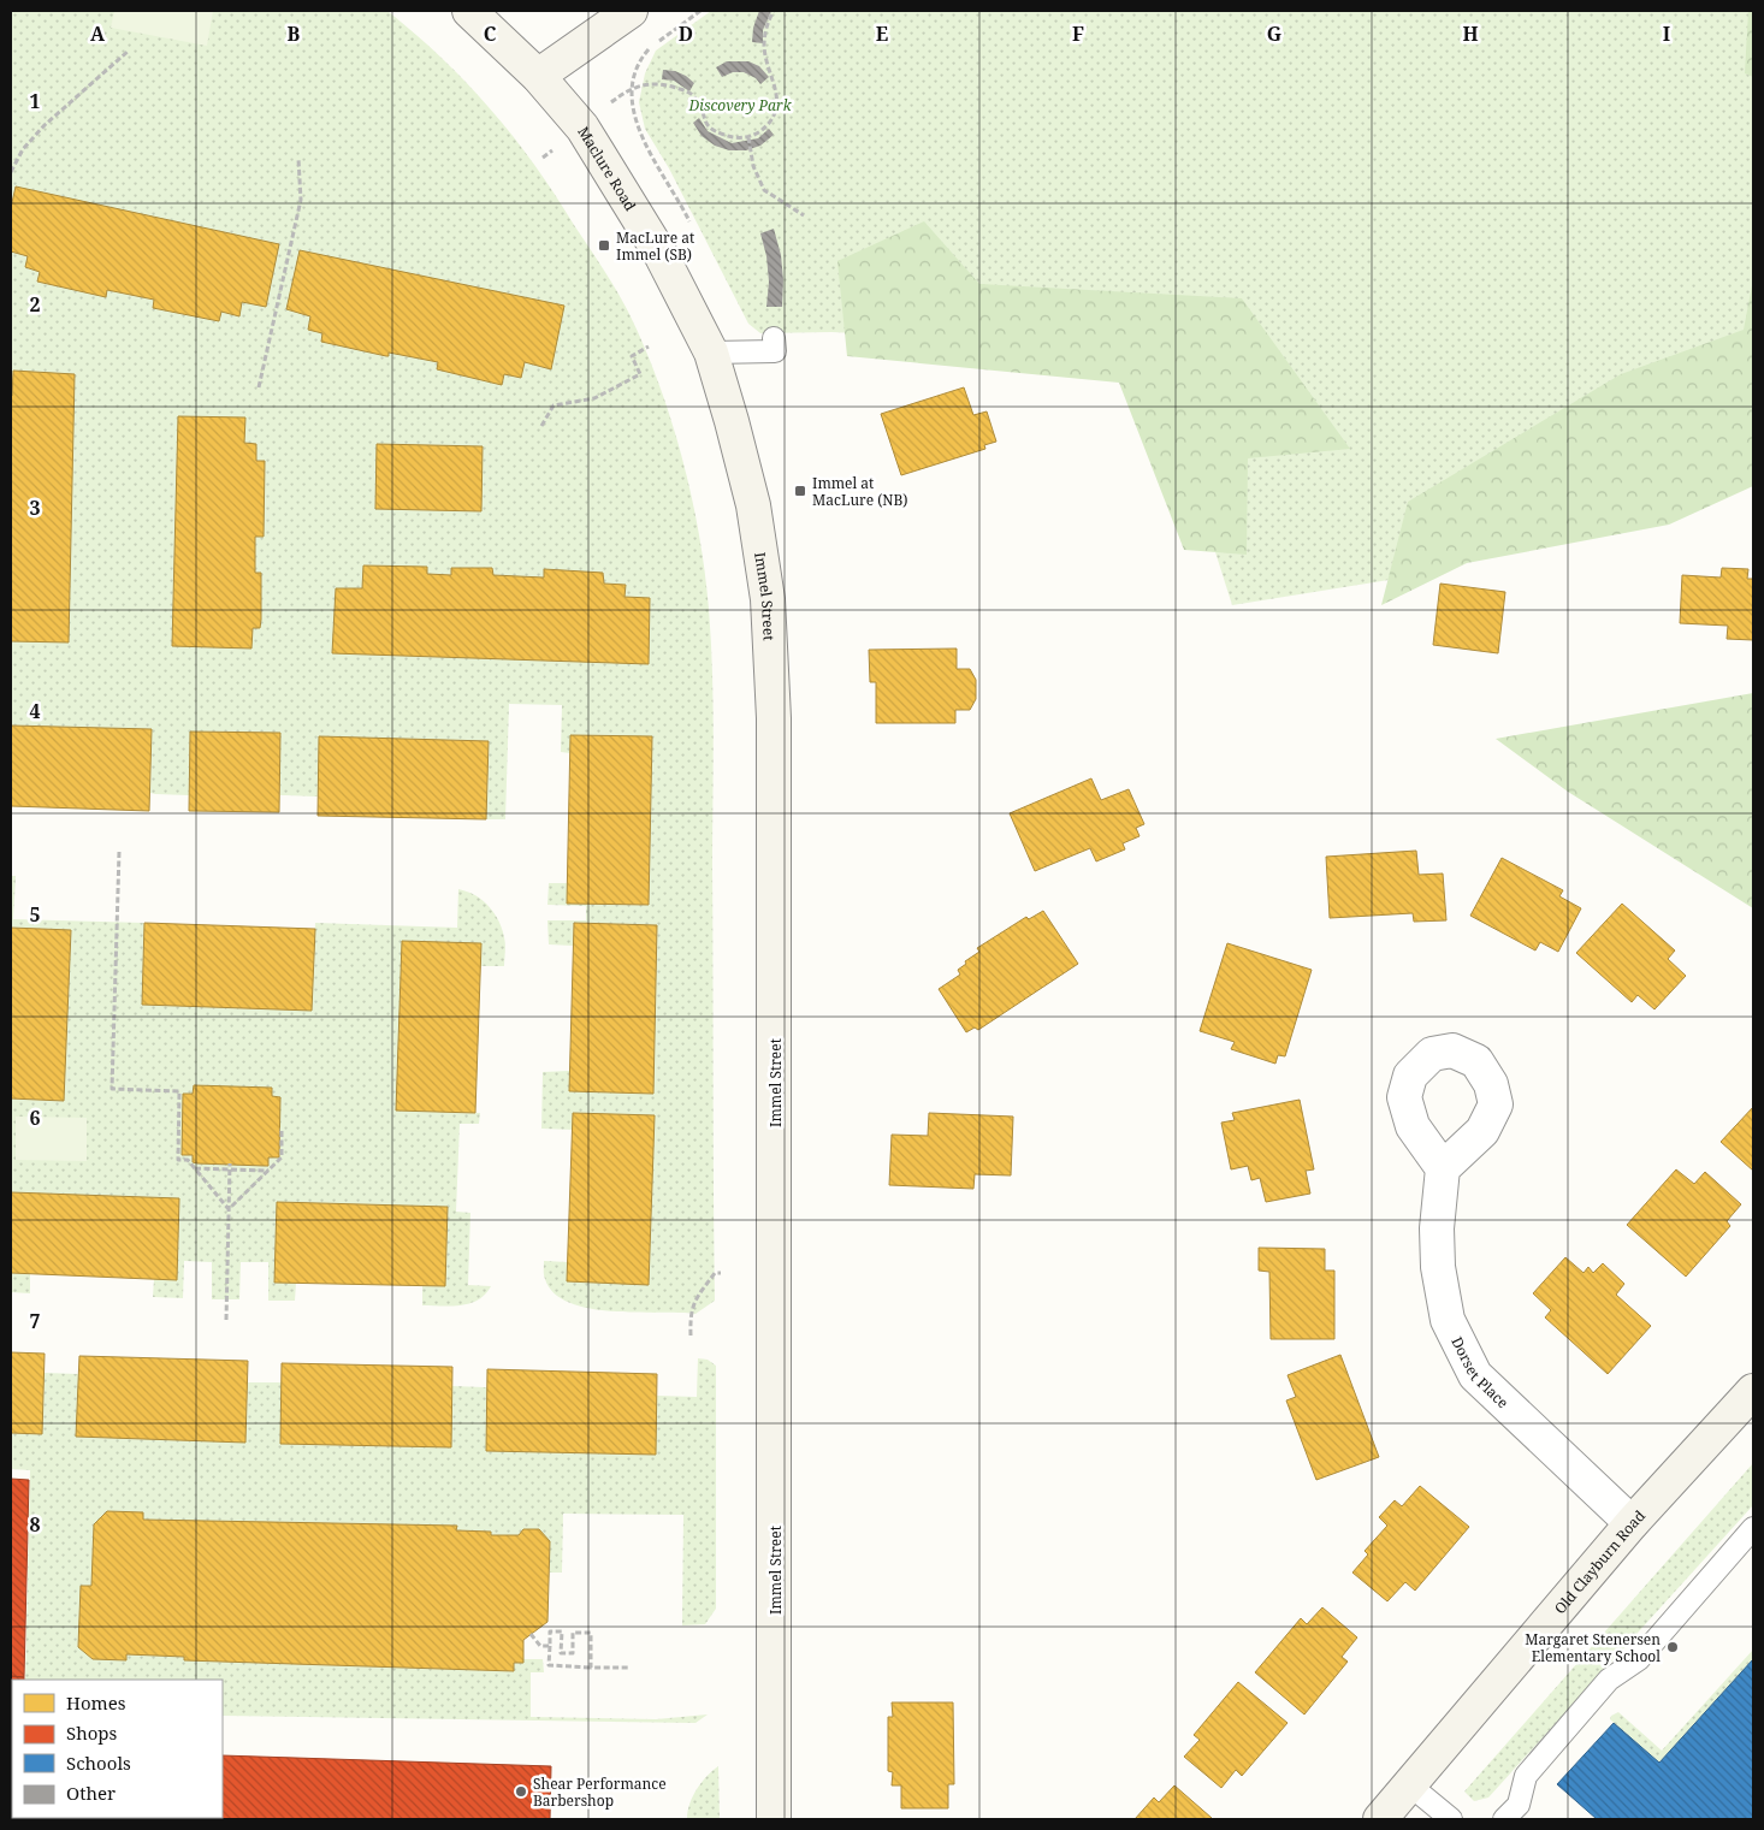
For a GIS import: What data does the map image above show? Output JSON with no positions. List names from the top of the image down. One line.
{"streets":{"street":["Maclure Road","Immel Street","Dorset Place","Old Clayburn Road"]},"crossings":[["Maclure Road","Immel Street"],["Dorset Place","Old Clayburn Road"]],"parks":["Discovery Park"],"places":{"transit":["MacLure at Immel (SB)","Immel at MacLure (NB)"],"other":["Margaret Stenersen Elementary School","Shear Performance Barbershop"]},"legend":["Homes","Shops","Schools","Other"],"grid":{"columns":["A","B","C","D","E","F","G","H","I"],"rows":["1","2","3","4","5","6","7","8"]}}
